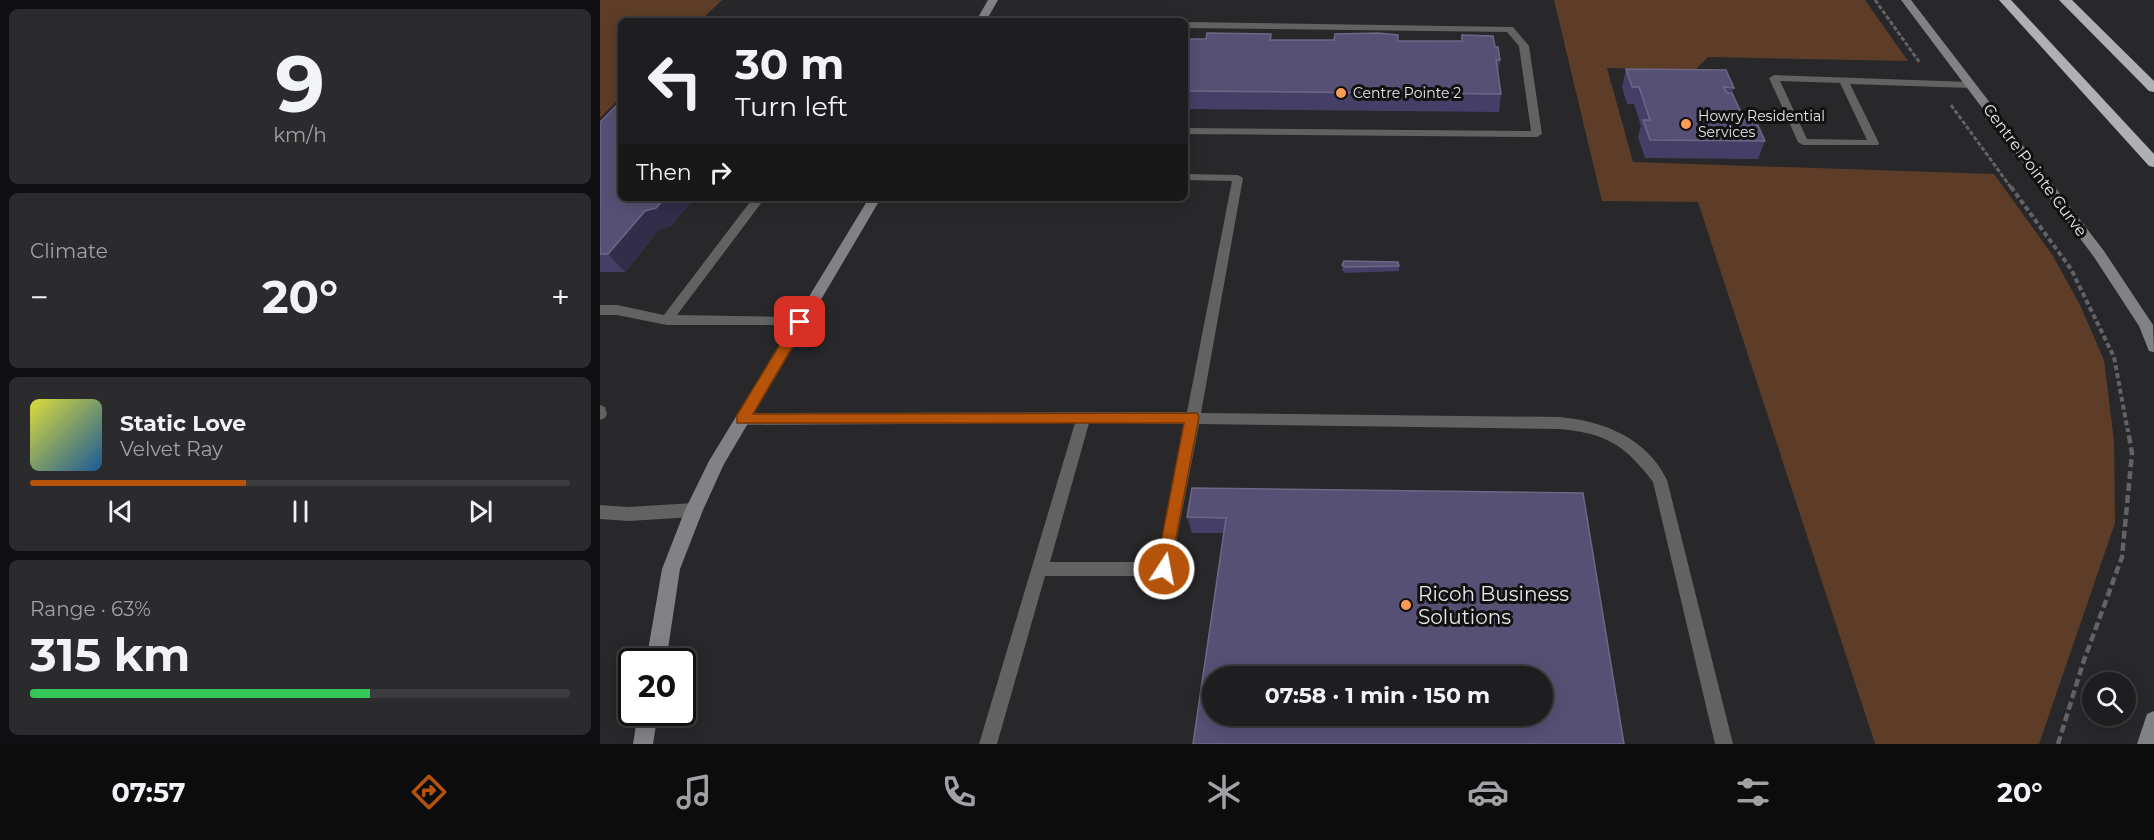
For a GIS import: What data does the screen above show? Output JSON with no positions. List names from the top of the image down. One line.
{"streets":{"street":["Centre Pointe Curve"]},"places":["Centre Pointe 2","Howry Residential Services","Ricoh Business Solutions"],"page":{"tile":[["9","km/h"],"Climate",["Range · 63%","315 km"]],"turn":["30 m","Turn left"],"then":"Then","heat":["−","20°","+"],"song":["Static Love","Velvet Ray"],"limit":"20","trip":"07:58 · 1 min · 150 m","tabs":["07:57","20°"]}}
